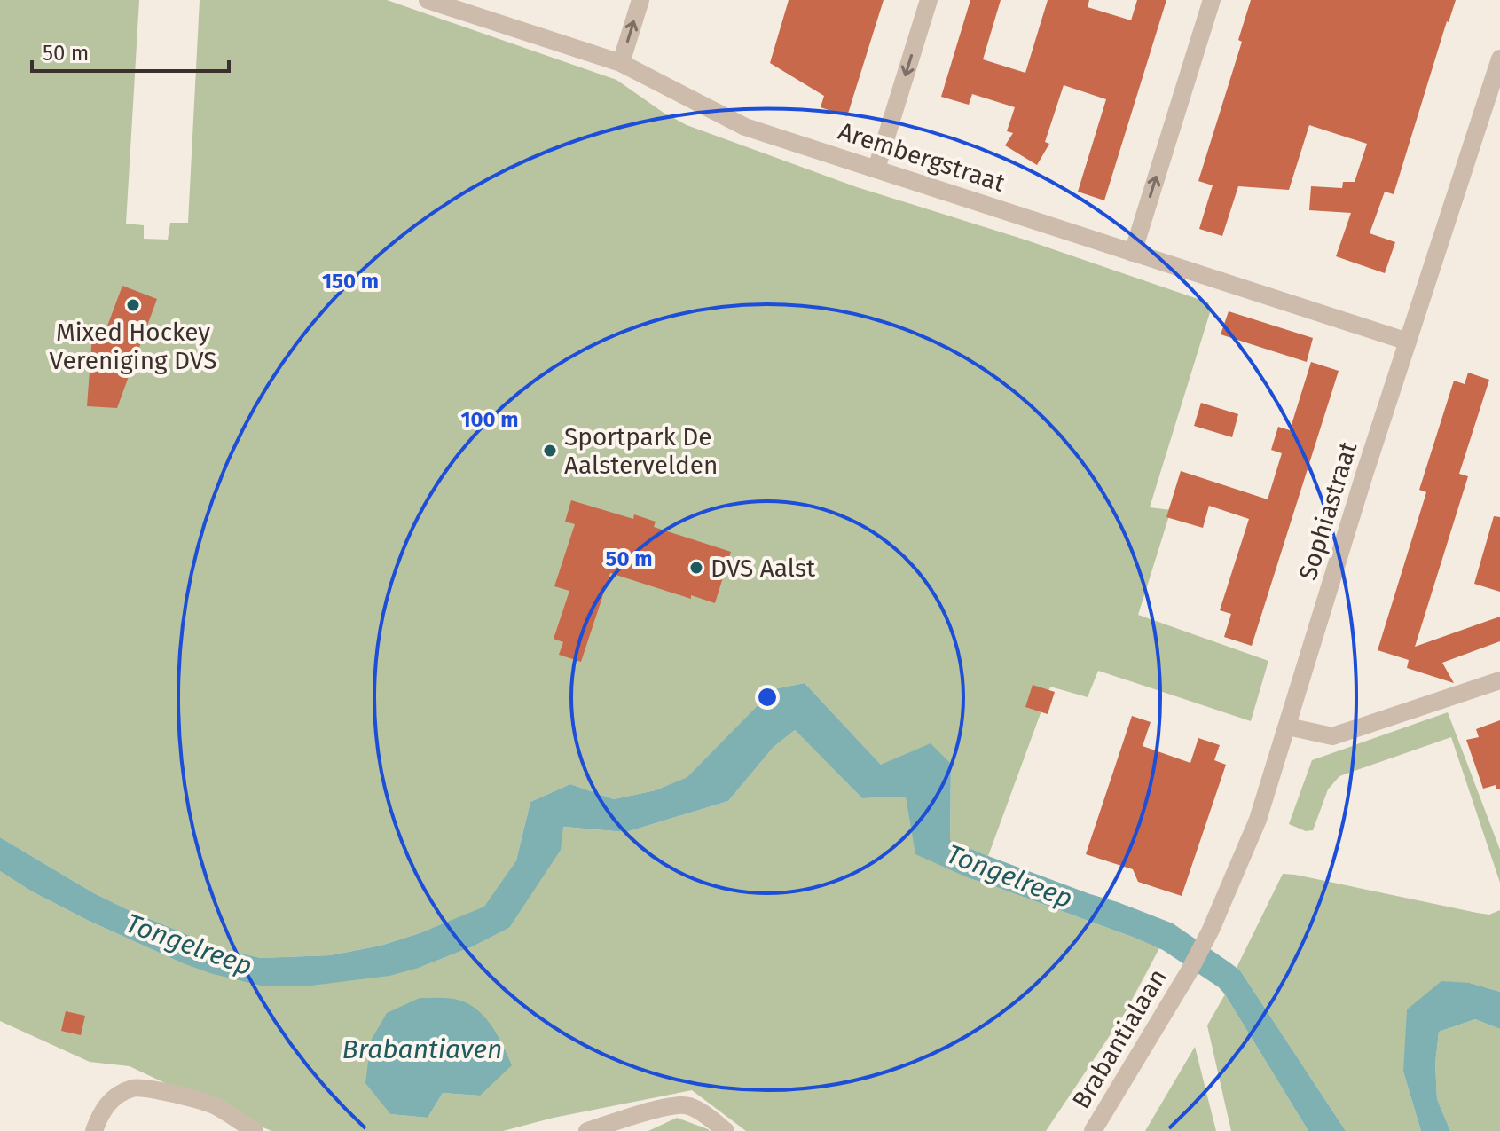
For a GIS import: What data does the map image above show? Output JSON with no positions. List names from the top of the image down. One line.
{"streets":{"street":["Arembergstraat","Sophiastraat","Brabantialaan"]},"crossings":[["Arembergstraat","Sophiastraat"],["Sophiastraat","Brabantialaan"]],"water":["Tongelreep","Brabantiaven"],"places":["Mixed Hockey Vereniging DVS","Sportpark De Aalstervelden","DVS Aalst"],"scale_bar":"50 m","rings":["150 m","100 m","50 m"]}
